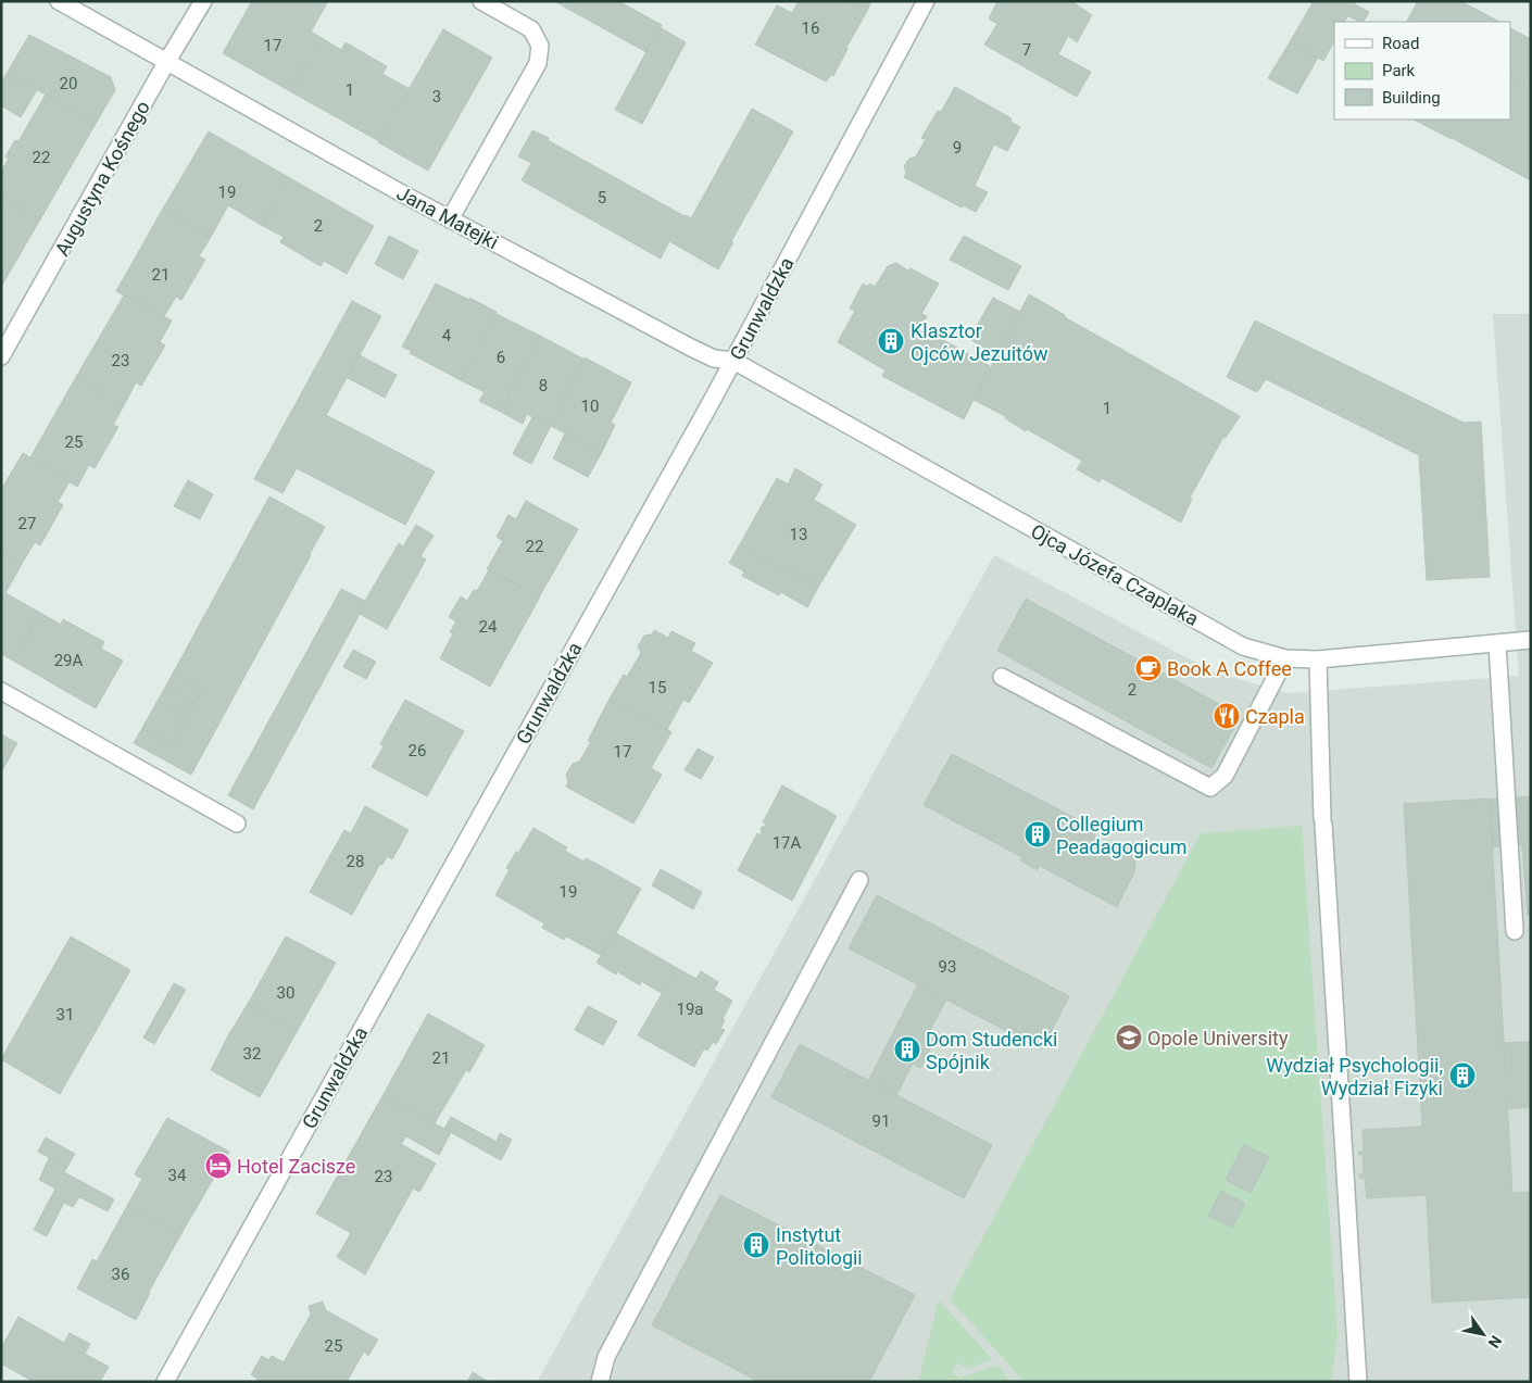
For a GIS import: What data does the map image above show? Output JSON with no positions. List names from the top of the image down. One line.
{"streets":{"street":["Augustyna Kośnego","Jana Matejki","Grunwaldzka","Ojca Józefa Czaplaka"]},"crossings":[["Augustyna Kośnego","Jana Matejki"],["Jana Matejki","Grunwaldzka"],["Jana Matejki","Ojca Józefa Czaplaka"],["Grunwaldzka","Ojca Józefa Czaplaka"]],"places":{"building":["Klasztor Ojców Jezuitów","Collegium Peadagogicum","Dom Studencki Spójnik","Wydział Psychologii, Wydział Fizyki","Instytut Politologii"],"cafe":["Book A Coffee"],"restaurant":["Czapla"],"school or university":["Opole University"],"hotel":["Hotel Zacisze"]},"house_numbers":["16","17","7","20","1","3","9","22","19","5","2","21","4","6","23","8","10","1","25","27","13","22","24","29A","15","2","26","17","17A","28","19","93","30","19a","31","32","21","91","34","23","36","25"],"legend":["Road","Park","Building"],"north":"bottom right"}
